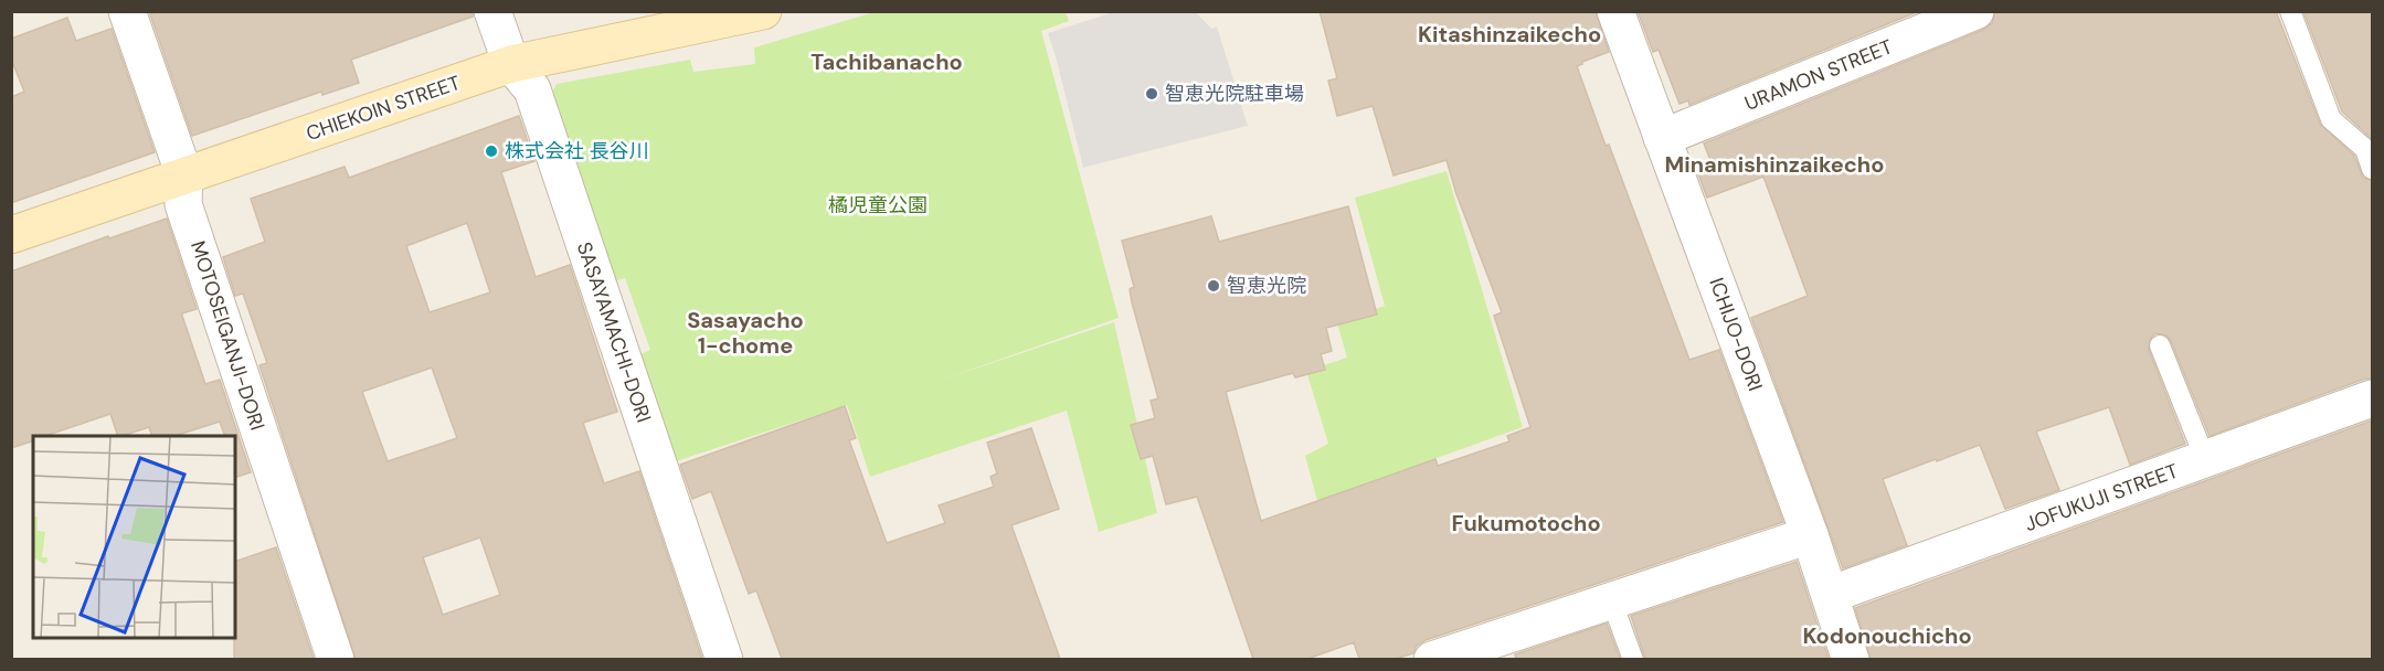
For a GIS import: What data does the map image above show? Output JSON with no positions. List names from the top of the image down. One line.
{"streets":{"street":["URAMON STREET","CHIEKOIN STREET","SASAYAMACHI-DORI","ICHIJO-DORI","MOTOSEIGANJI-DORI","JOFUKUJI STREET"]},"crossings":[["URAMON STREET","ICHIJO-DORI"],["CHIEKOIN STREET","SASAYAMACHI-DORI"],["CHIEKOIN STREET","MOTOSEIGANJI-DORI"],["ICHIJO-DORI","JOFUKUJI STREET"]],"districts":["Kitashinzaikecho","Tachibanacho","Minamishinzaikecho","Sasayacho 1-chome","Fukumotocho","Kodonouchicho"],"parks":["橘児童公園"],"places":["智恵光院駐車場","株式会社 長谷川","智恵光院"]}
